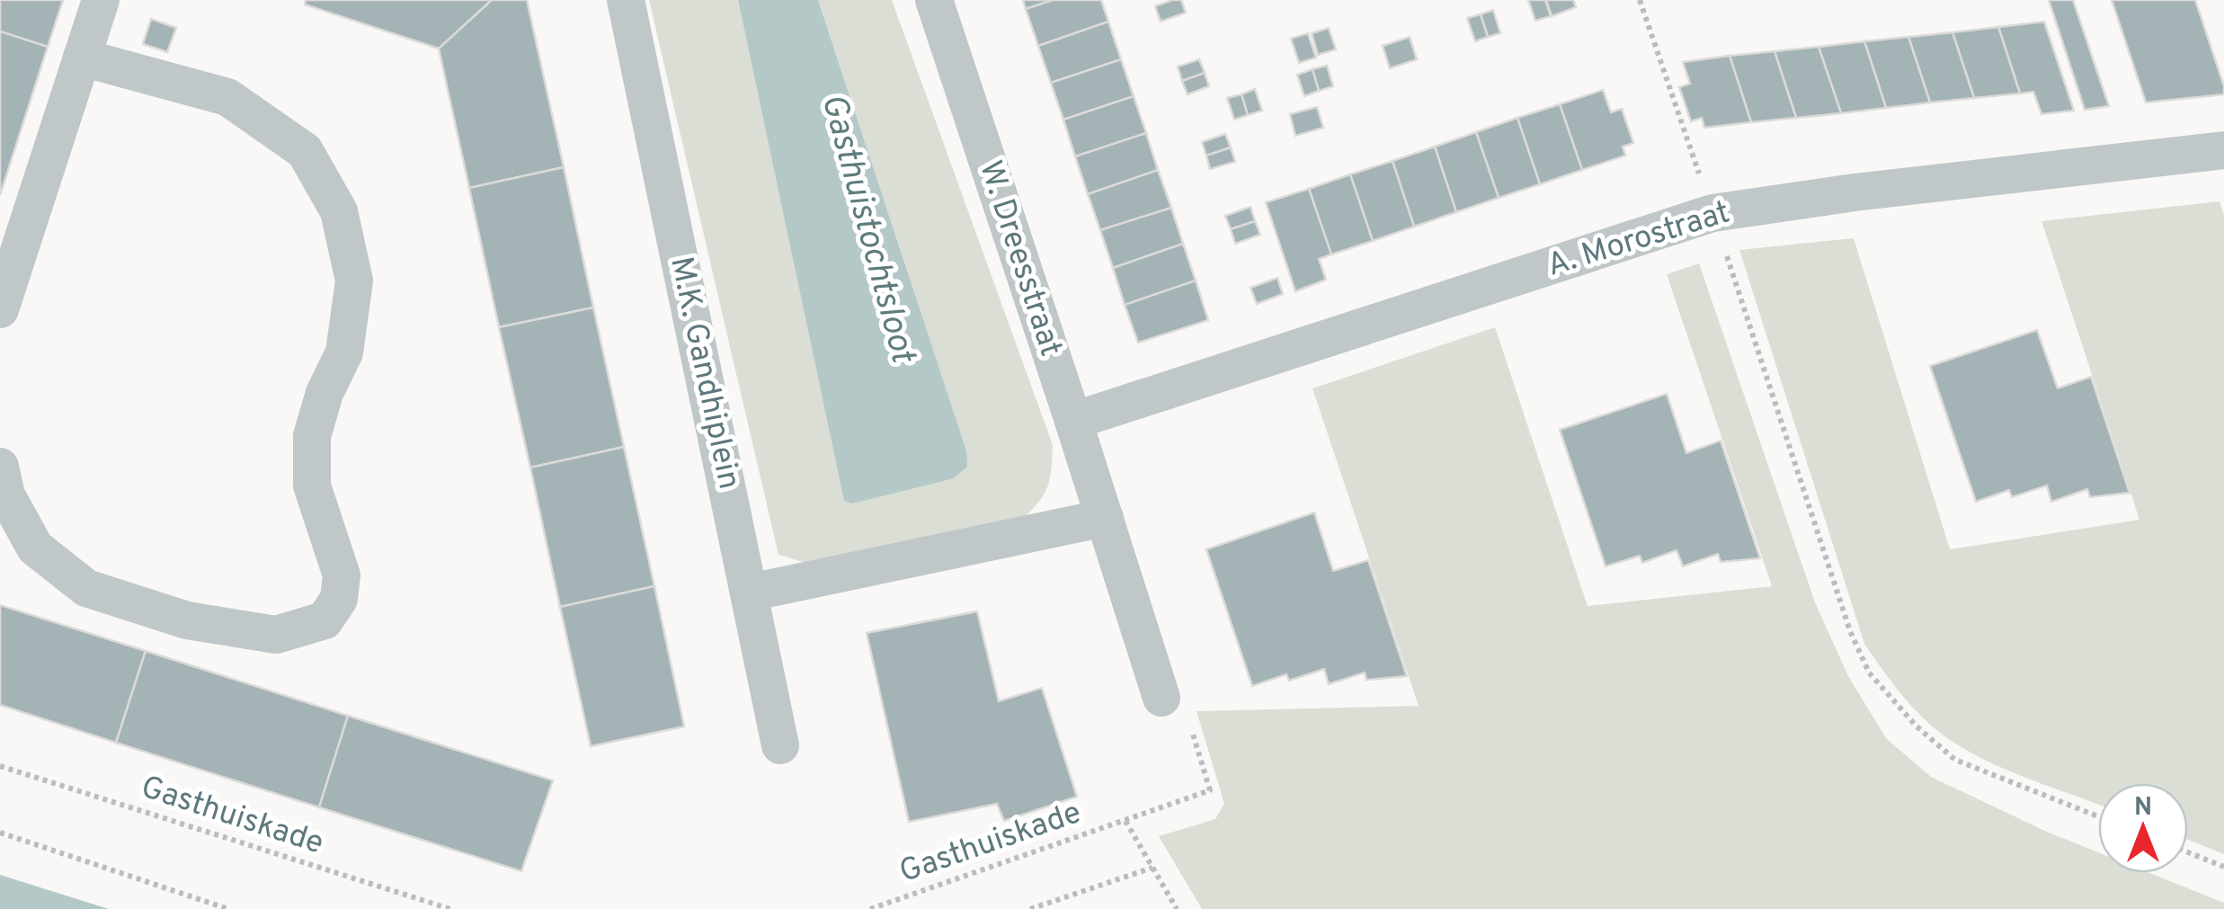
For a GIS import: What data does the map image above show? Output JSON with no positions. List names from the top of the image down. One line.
{"streets":{"street":["A. Morostraat","W. Dreesstraat","M.K. Gandhiplein"],"path":["Gasthuiskade"]},"crossings":[["A. Morostraat","W. Dreesstraat"],["W. Dreesstraat","Gasthuiskade"]],"water":["Gasthuistochtsloot"],"north":"top"}
